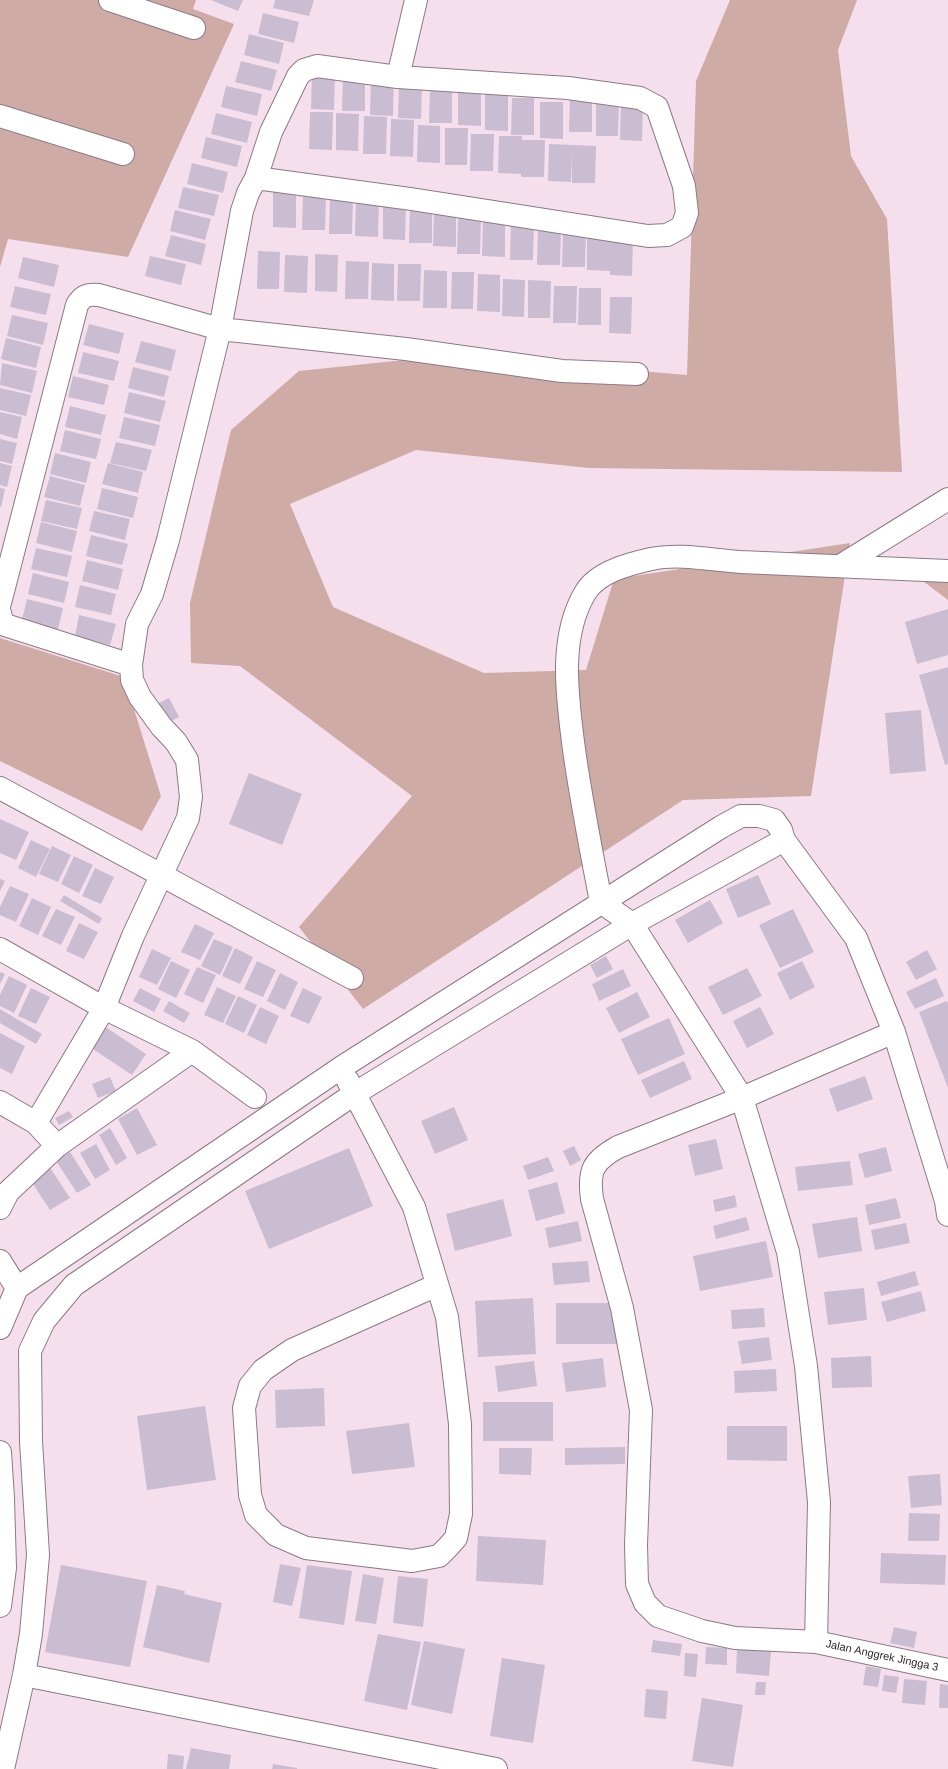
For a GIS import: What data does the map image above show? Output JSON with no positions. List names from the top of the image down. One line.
{"streets":{"street":["Jalan Anggrek Jingga 3"]}}
